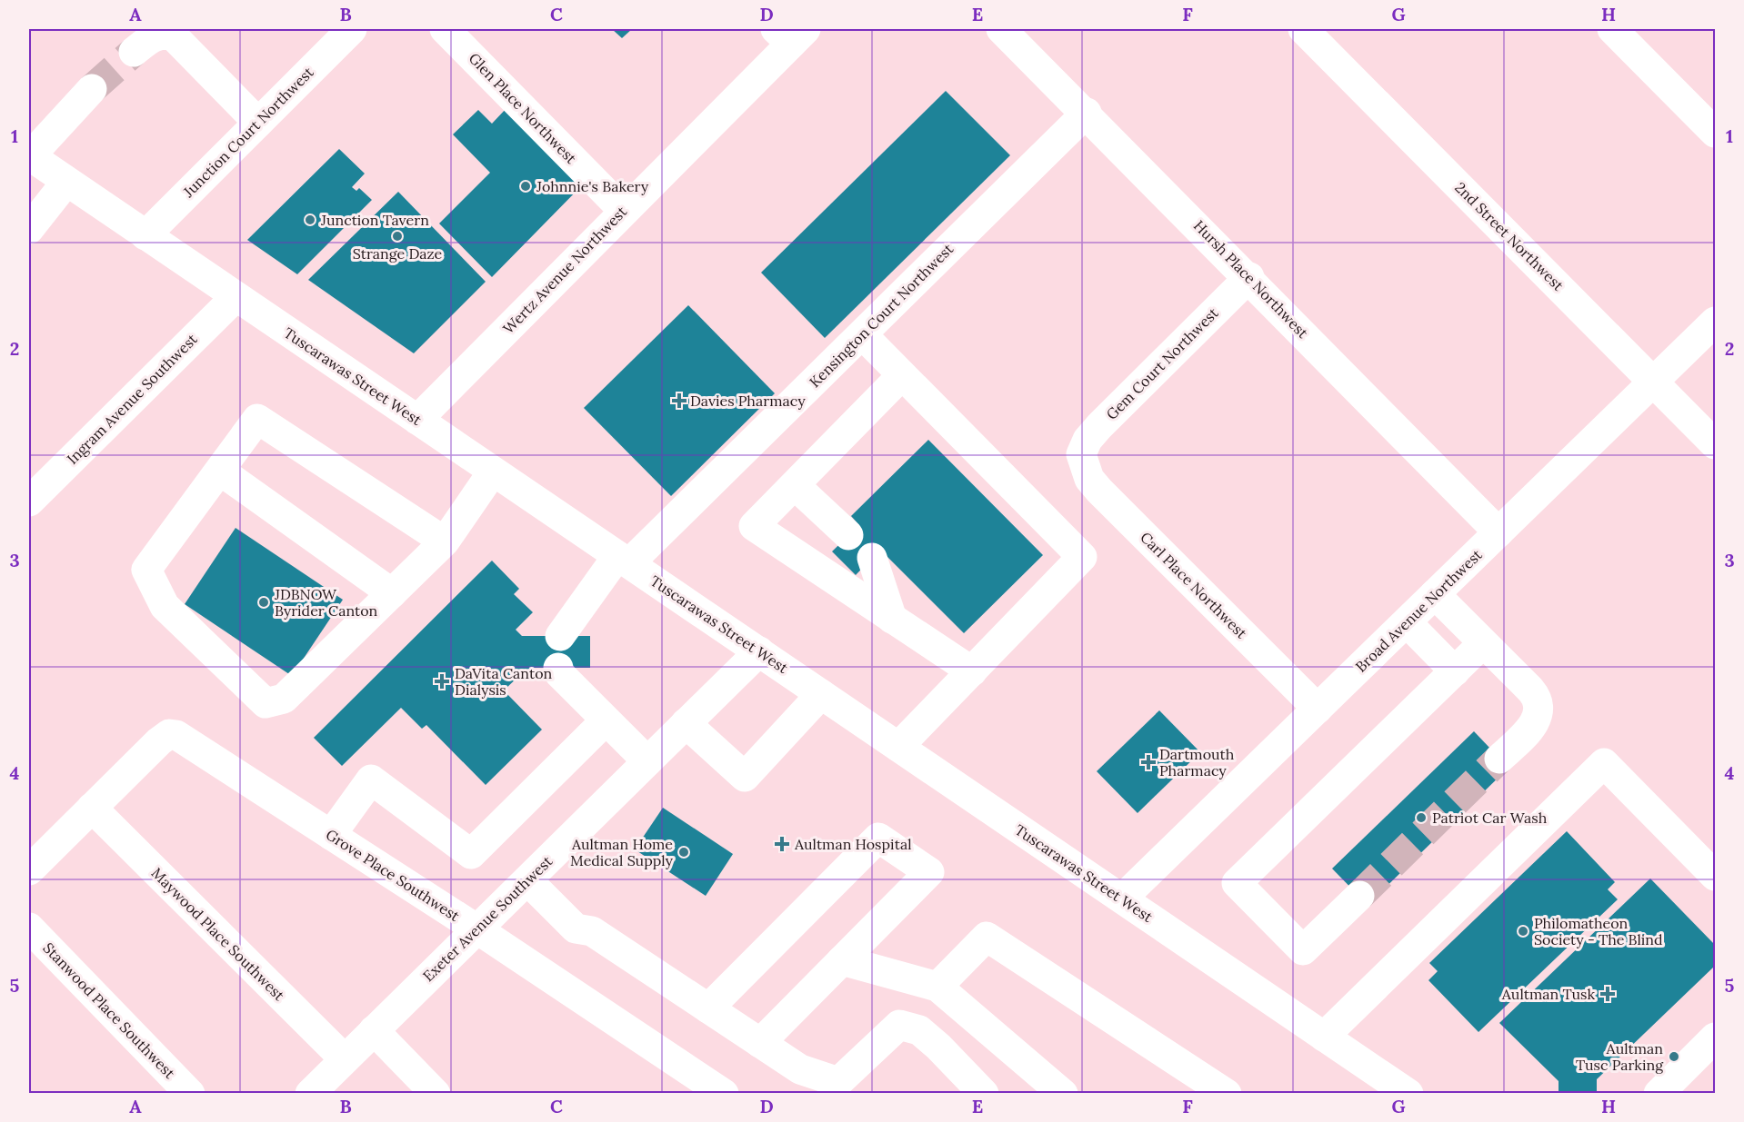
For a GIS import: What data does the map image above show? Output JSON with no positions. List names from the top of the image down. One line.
{"streets":{"street":["Glen Place Northwest","Junction Court Northwest","2nd Street Northwest","Wertz Avenue Northwest","Hursh Place Northwest","Kensington Court Northwest","Gem Court Northwest","Tuscarawas Street West","Ingram Avenue Southwest","Carl Place Northwest","Broad Avenue Northwest","Grove Place Southwest","Exeter Avenue Southwest","Maywood Place Southwest","Stanwood Place Southwest"]},"crossings":[["Glen Place Northwest","Wertz Avenue Northwest"],["Junction Court Northwest","Tuscarawas Street West"],["2nd Street Northwest","Broad Avenue Northwest"],["Wertz Avenue Northwest","Tuscarawas Street West"],["Hursh Place Northwest","Kensington Court Northwest"],["Hursh Place Northwest","Gem Court Northwest"],["Hursh Place Northwest","Broad Avenue Northwest"],["Kensington Court Northwest","Tuscarawas Street West"],["Gem Court Northwest","Carl Place Northwest"],["Tuscarawas Street West","Ingram Avenue Southwest"],["Tuscarawas Street West","Broad Avenue Northwest"],["Tuscarawas Street West","Exeter Avenue Southwest"],["Carl Place Northwest","Broad Avenue Northwest"],["Grove Place Southwest","Exeter Avenue Southwest"],["Grove Place Southwest","Maywood Place Southwest"],["Exeter Avenue Southwest","Maywood Place Southwest"]],"places":{"other":["Johnnie's Bakery","Junction Tavern","Strange Daze","JDBNOW Byrider Canton","Patriot Car Wash","Aultman Home Medical Supply","Philomatheon Society - The Blind","Aultman Tusc Parking"],"health":["Davies Pharmacy","DaVita Canton Dialysis","Dartmouth Pharmacy","Aultman Hospital","Aultman Tusk"]},"grid":{"columns":["A","B","C","D","E","F","G","H"],"rows":["1","2","3","4","5"]}}
